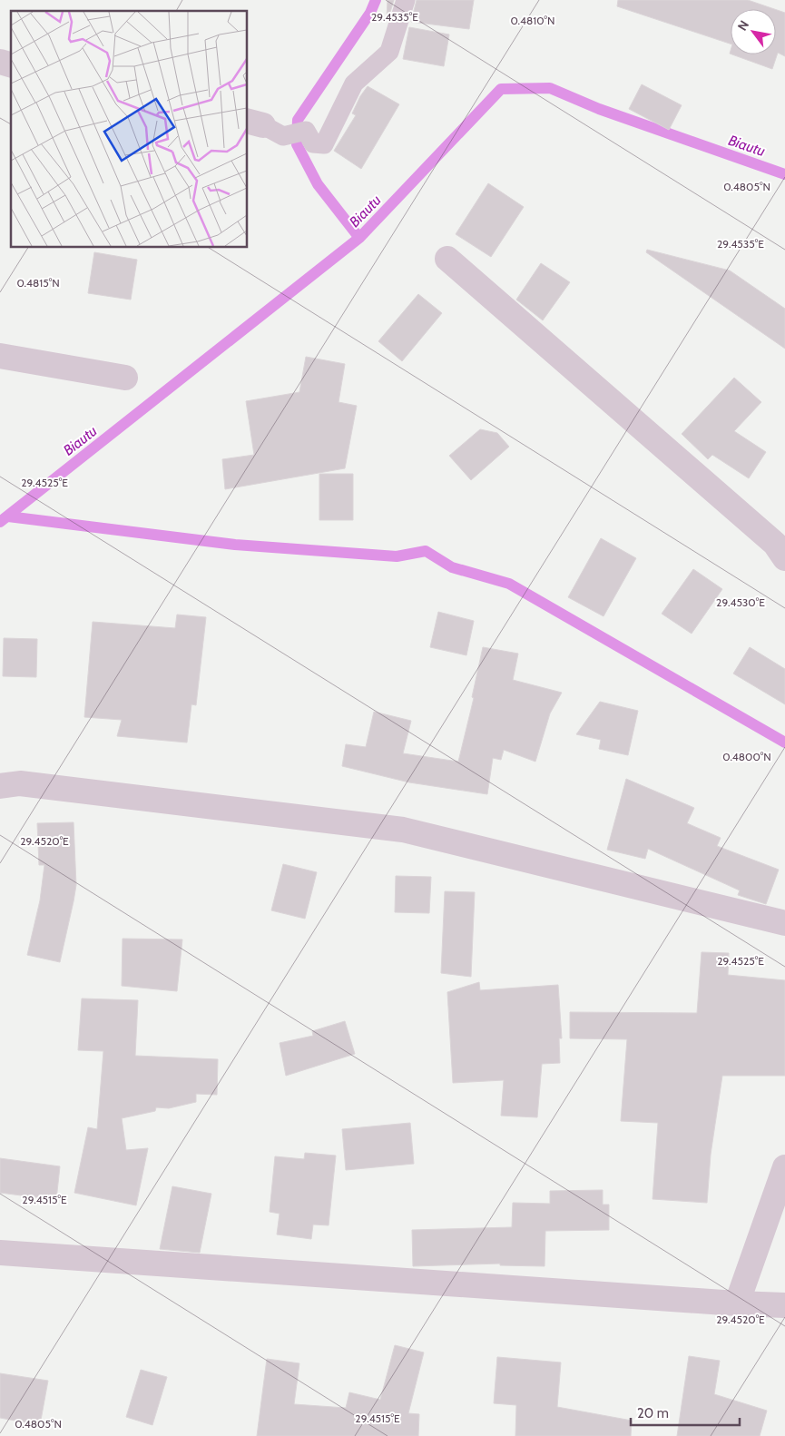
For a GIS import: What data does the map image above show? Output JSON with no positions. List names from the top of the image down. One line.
{"water":["Biautu"],"scale_bar":"20 m","north":"top left","coordinates":["29.4535°E","0.4810°N","0.4805°N","0.4815°N","29.4525°E","29.4530°E","0.4800°N","29.4520°E","29.4515°E"]}
